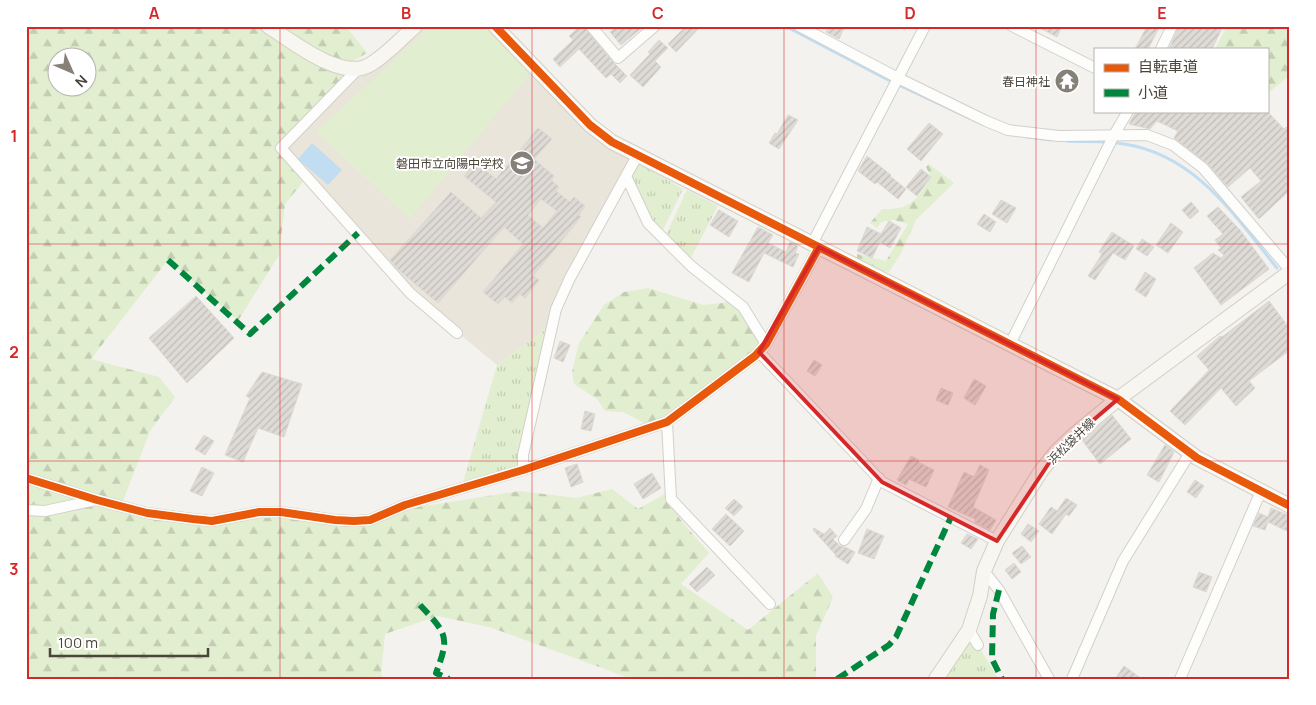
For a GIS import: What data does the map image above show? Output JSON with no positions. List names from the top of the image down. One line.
{"streets":{"street":["浜松袋井線"]},"places":{"temple":["春日神社"],"school or university":["磐田市立向陽中学校"]},"legend":["自転車道","小道"],"scale_bar":"100 m","north":"bottom right","grid":{"columns":["A","B","C","D","E"],"rows":["1","2","3"]}}
